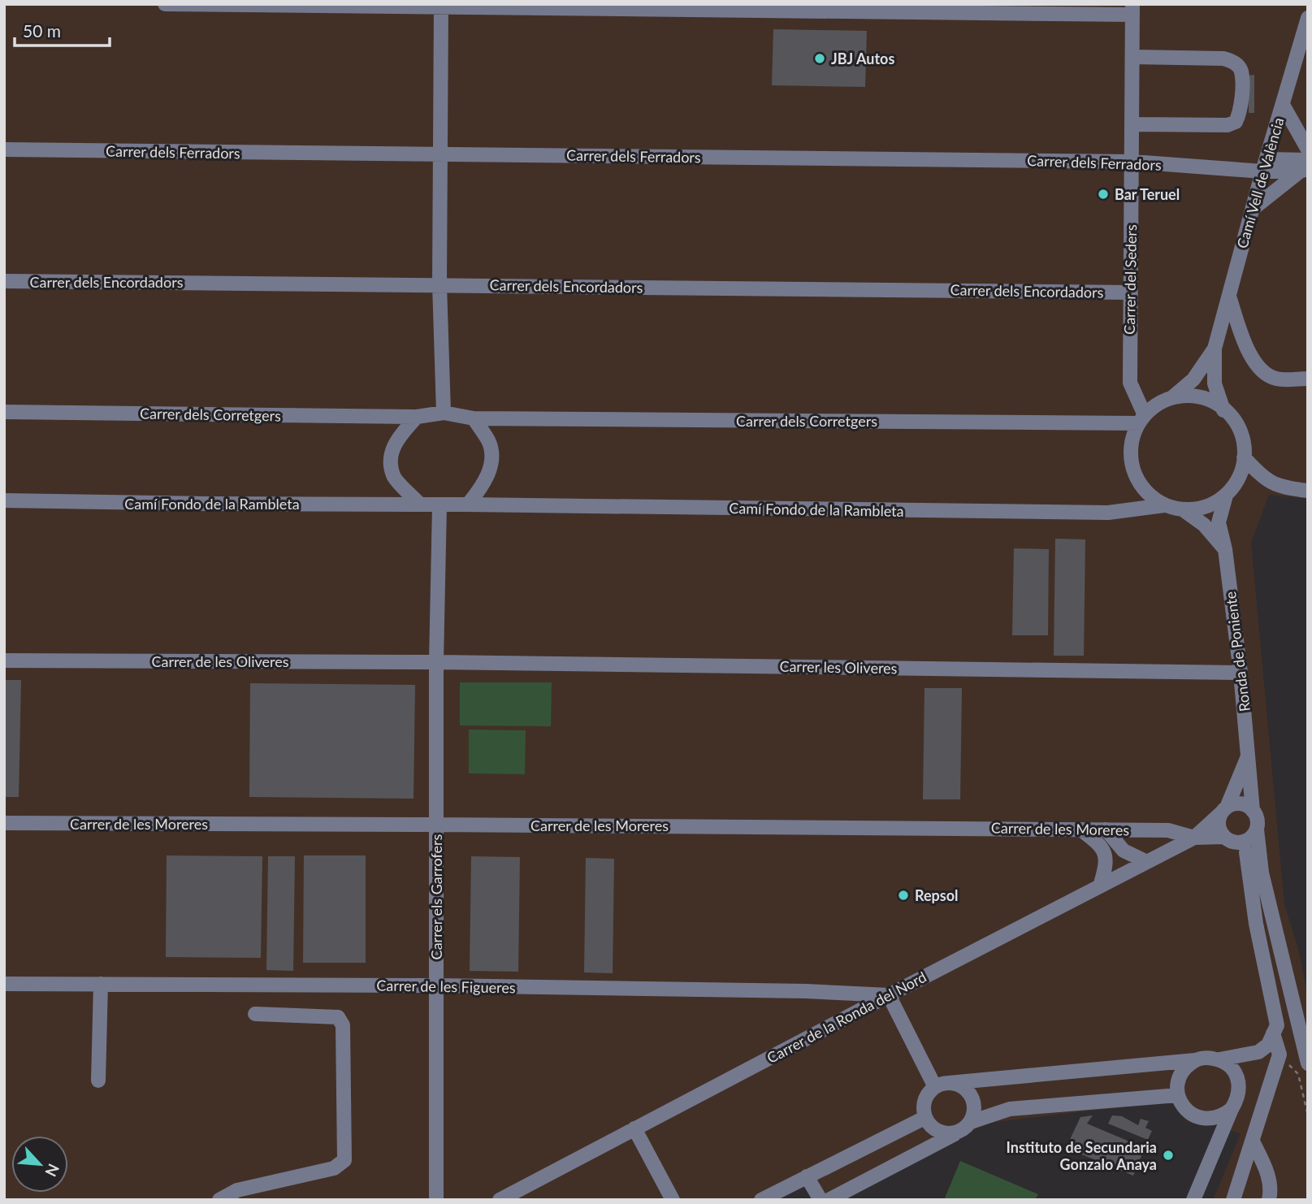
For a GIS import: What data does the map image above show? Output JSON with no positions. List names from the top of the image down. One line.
{"streets":{"street":["Carrer dels Ferradors","Camí Vell de València","Carrer del Seders","Carrer dels Encordadors","Carrer dels Corretgers","Camí Fondo de la Rambleta","Ronda de Poniente","Carrer de les Oliveres","Carrer les Oliveres","Carrer de les Moreres","Carrer els Garrofers","Carrer de les Figueres","Carrer de la Ronda del Nord"]},"crossings":[["Carrer dels Ferradors","Camí Vell de València"],["Carrer dels Ferradors","Carrer del Seders"],["Camí Vell de València","Carrer del Seders"],["Camí Vell de València","Carrer dels Corretgers"],["Camí Vell de València","Camí Fondo de la Rambleta"],["Camí Vell de València","Ronda de Poniente"],["Carrer del Seders","Carrer dels Encordadors"],["Carrer del Seders","Carrer dels Corretgers"],["Carrer del Seders","Camí Fondo de la Rambleta"],["Carrer del Seders","Ronda de Poniente"],["Carrer dels Corretgers","Camí Fondo de la Rambleta"],["Carrer dels Corretgers","Ronda de Poniente"],["Carrer dels Corretgers","Carrer els Garrofers"],["Camí Fondo de la Rambleta","Ronda de Poniente"],["Camí Fondo de la Rambleta","Carrer els Garrofers"],["Ronda de Poniente","Carrer les Oliveres"],["Ronda de Poniente","Carrer de la Ronda del Nord"],["Carrer de les Oliveres","Carrer les Oliveres"],["Carrer de les Oliveres","Carrer els Garrofers"],["Carrer les Oliveres","Carrer els Garrofers"],["Carrer de les Moreres","Carrer els Garrofers"],["Carrer de les Moreres","Carrer de la Ronda del Nord"],["Carrer els Garrofers","Carrer de les Figueres"],["Carrer de les Figueres","Carrer de la Ronda del Nord"]],"places":["JBJ Autos","Bar Teruel","Repsol","Instituto de Secundaria Gonzalo Anaya"],"scale_bar":"50 m","north":"bottom right"}
